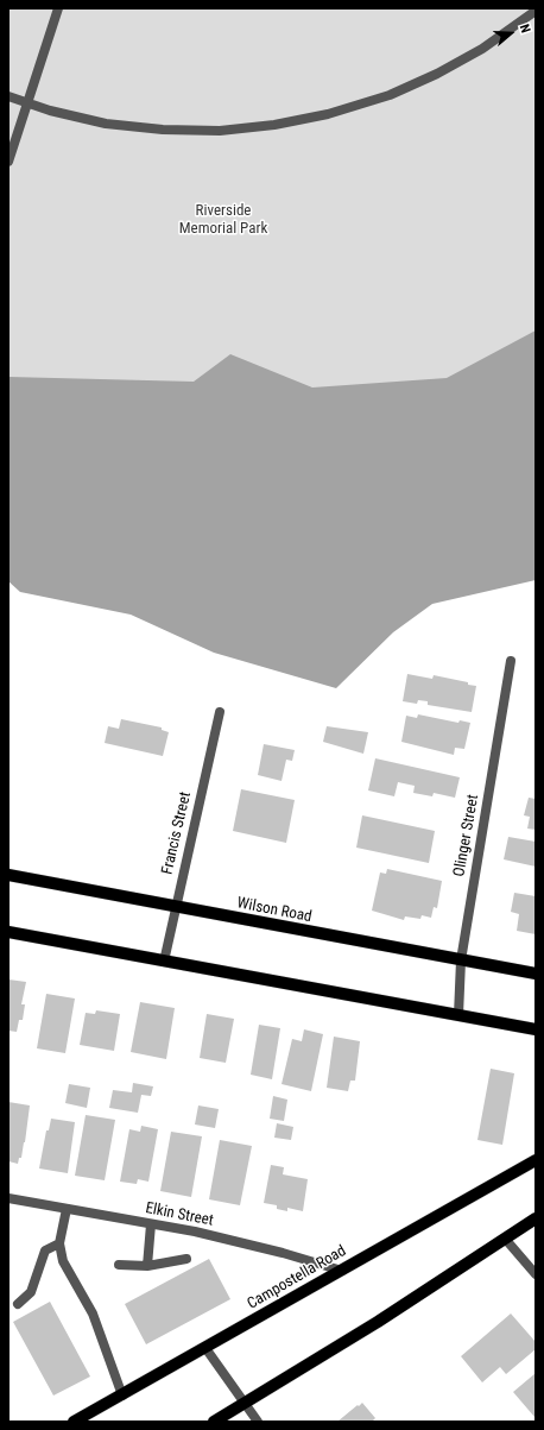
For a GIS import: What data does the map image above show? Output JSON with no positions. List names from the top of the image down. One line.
{"streets":{"main road":["Wilson Road","Campostella Road"],"street":["Francis Street","Olinger Street","Elkin Street"]},"crossings":[["Francis Street","Wilson Road"],["Olinger Street","Wilson Road"],["Elkin Street","Campostella Road"]],"parks":["Riverside Memorial Park"],"north":"right"}
